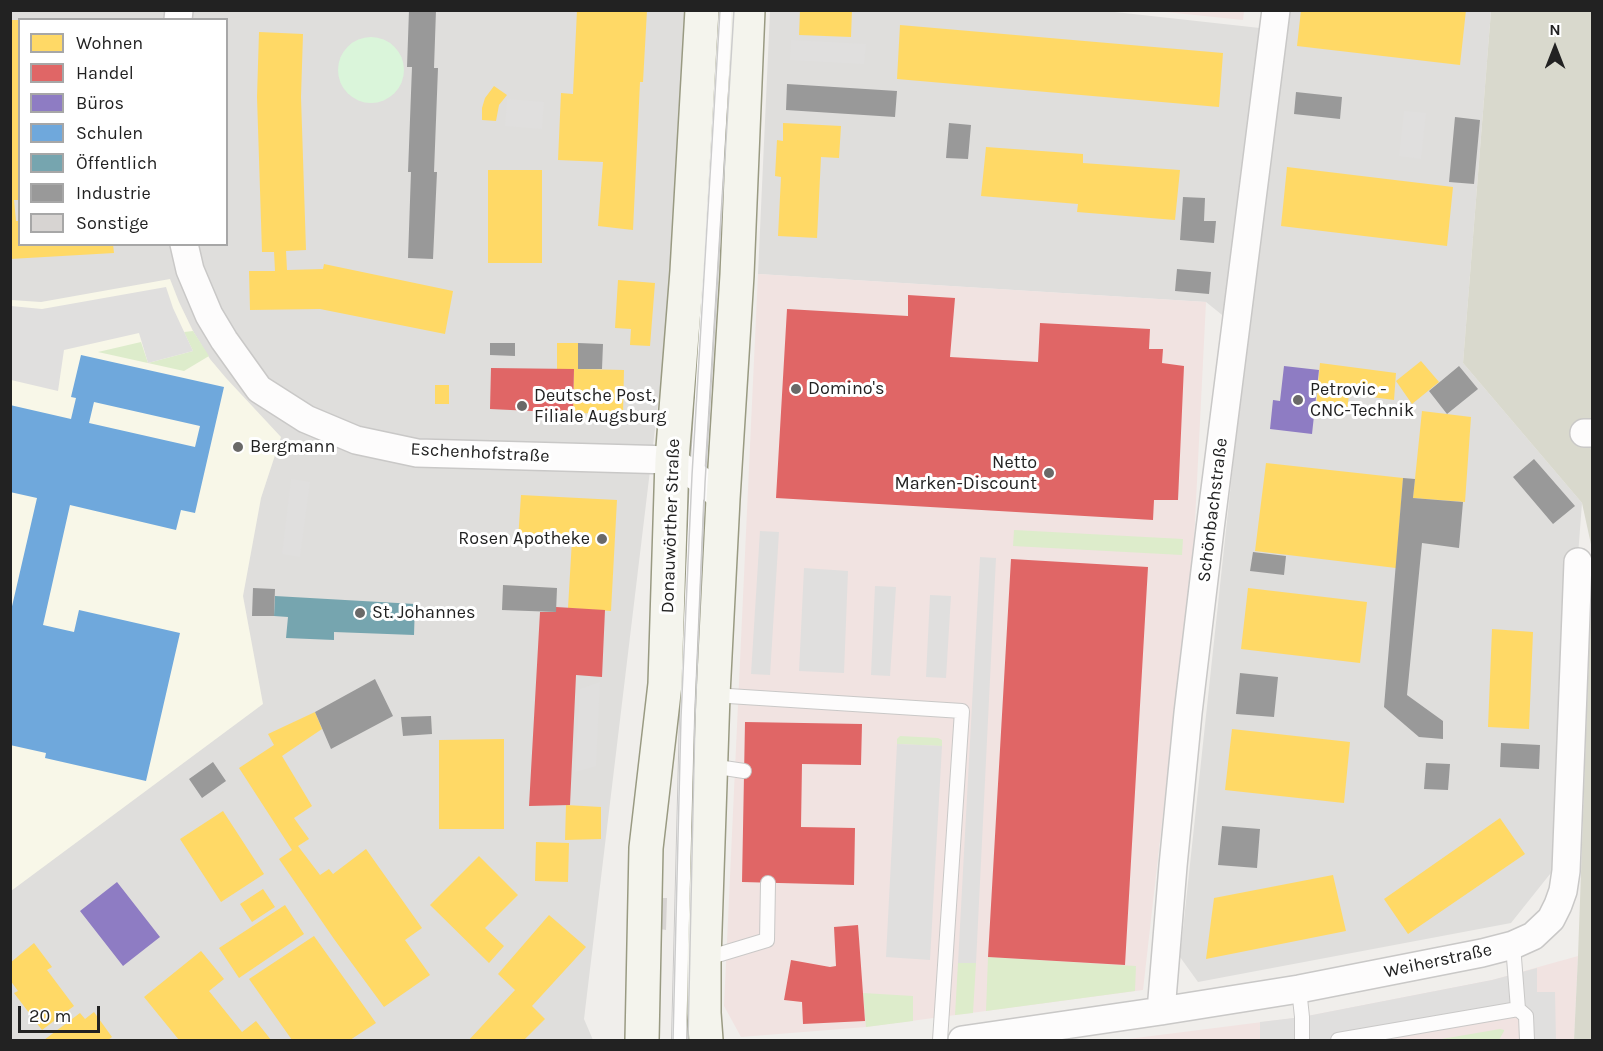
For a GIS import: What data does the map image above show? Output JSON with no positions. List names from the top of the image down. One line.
{"streets":{"main road":["Donauwörther Straße"],"street":["Eschenhofstraße","Schönbachstraße","Weiherstraße"]},"crossings":[["Eschenhofstraße","Donauwörther Straße"],["Schönbachstraße","Weiherstraße"]],"places":["Domino's","Petrovic - CNC-Technik","Deutsche Post, Filiale Augsburg","Bergmann","Netto Marken-Discount","Rosen Apotheke","St. Johannes"],"legend":["Wohnen","Handel","Büros","Schulen","Öffentlich","Industrie","Sonstige"],"scale_bar":"20 m","north":"top"}
